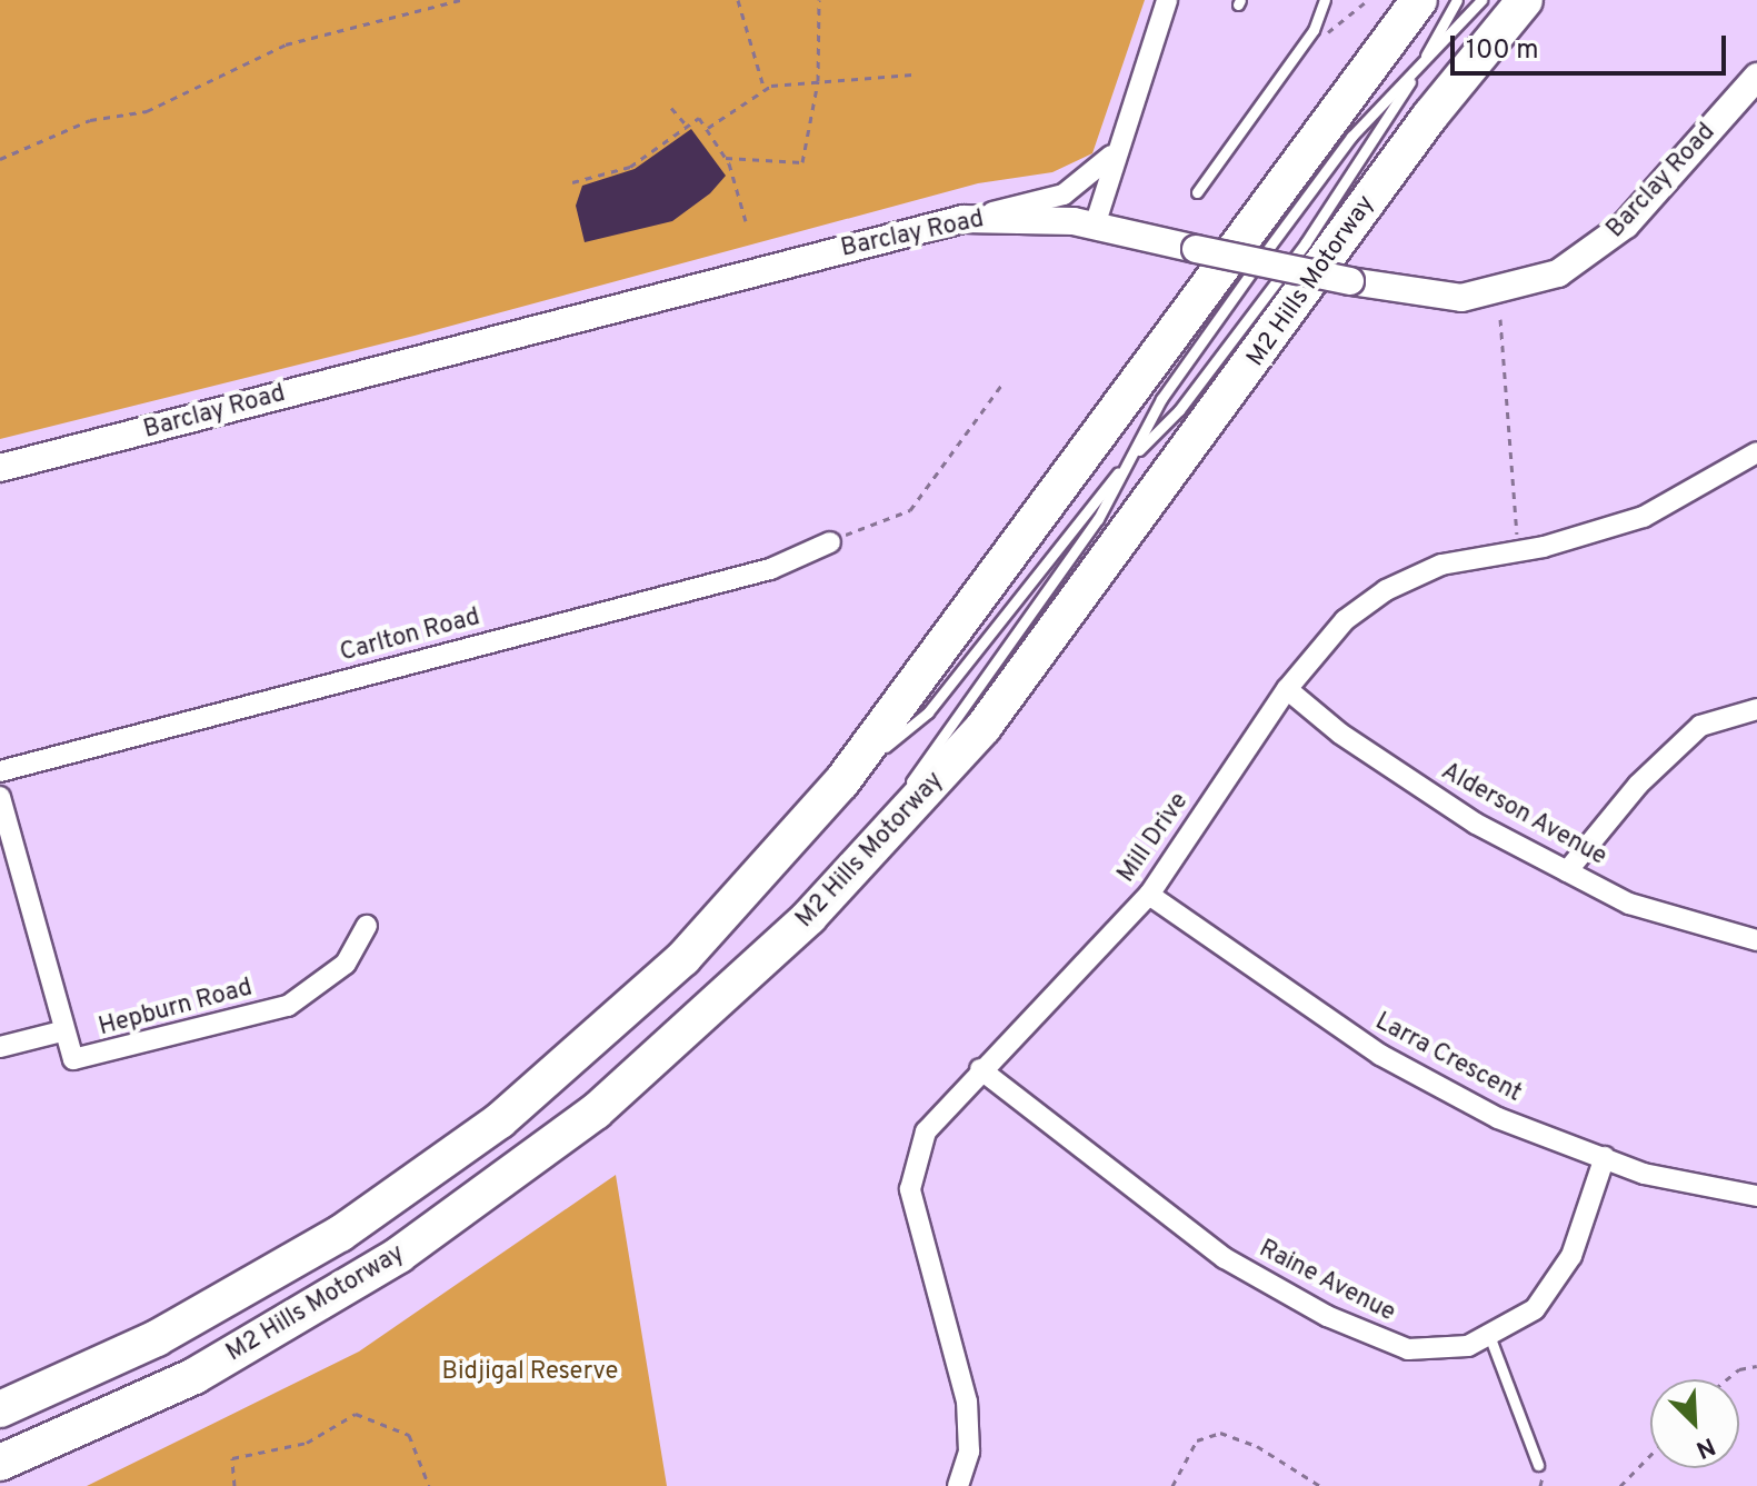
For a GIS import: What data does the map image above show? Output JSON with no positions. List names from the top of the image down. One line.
{"streets":{"highway":["M2 Hills Motorway"],"main road":["Barclay Road"],"street":["Carlton Road","Alderson Avenue","Mill Drive","Hepburn Road","Larra Crescent","Raine Avenue"]},"crossings":[["Alderson Avenue","Mill Drive"],["Mill Drive","Larra Crescent"],["Mill Drive","Raine Avenue"],["Larra Crescent","Raine Avenue"]],"parks":["Bidjigal Reserve"],"scale_bar":"100 m","north":"bottom right"}
